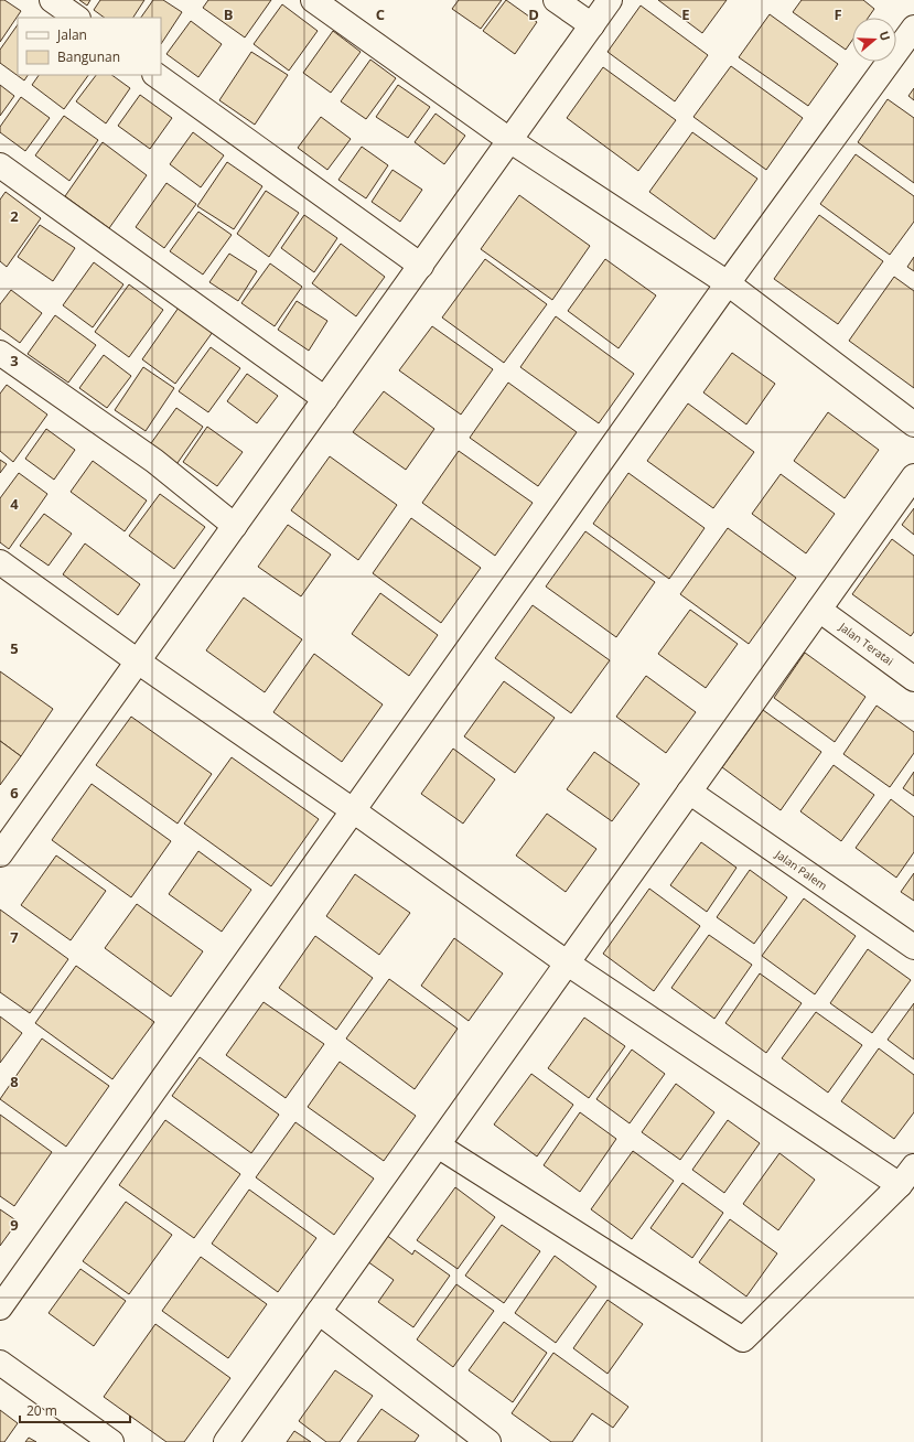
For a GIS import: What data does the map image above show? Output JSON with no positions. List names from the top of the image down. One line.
{"streets":{"street":["Jalan Teratai","Jalan Palem"]},"legend":["Jalan","Bangunan"],"scale_bar":"20 m","north":"right","grid":{"columns":["B","C","D","E","F"],"rows":["2","3","4","5","6","7","8","9"]}}
